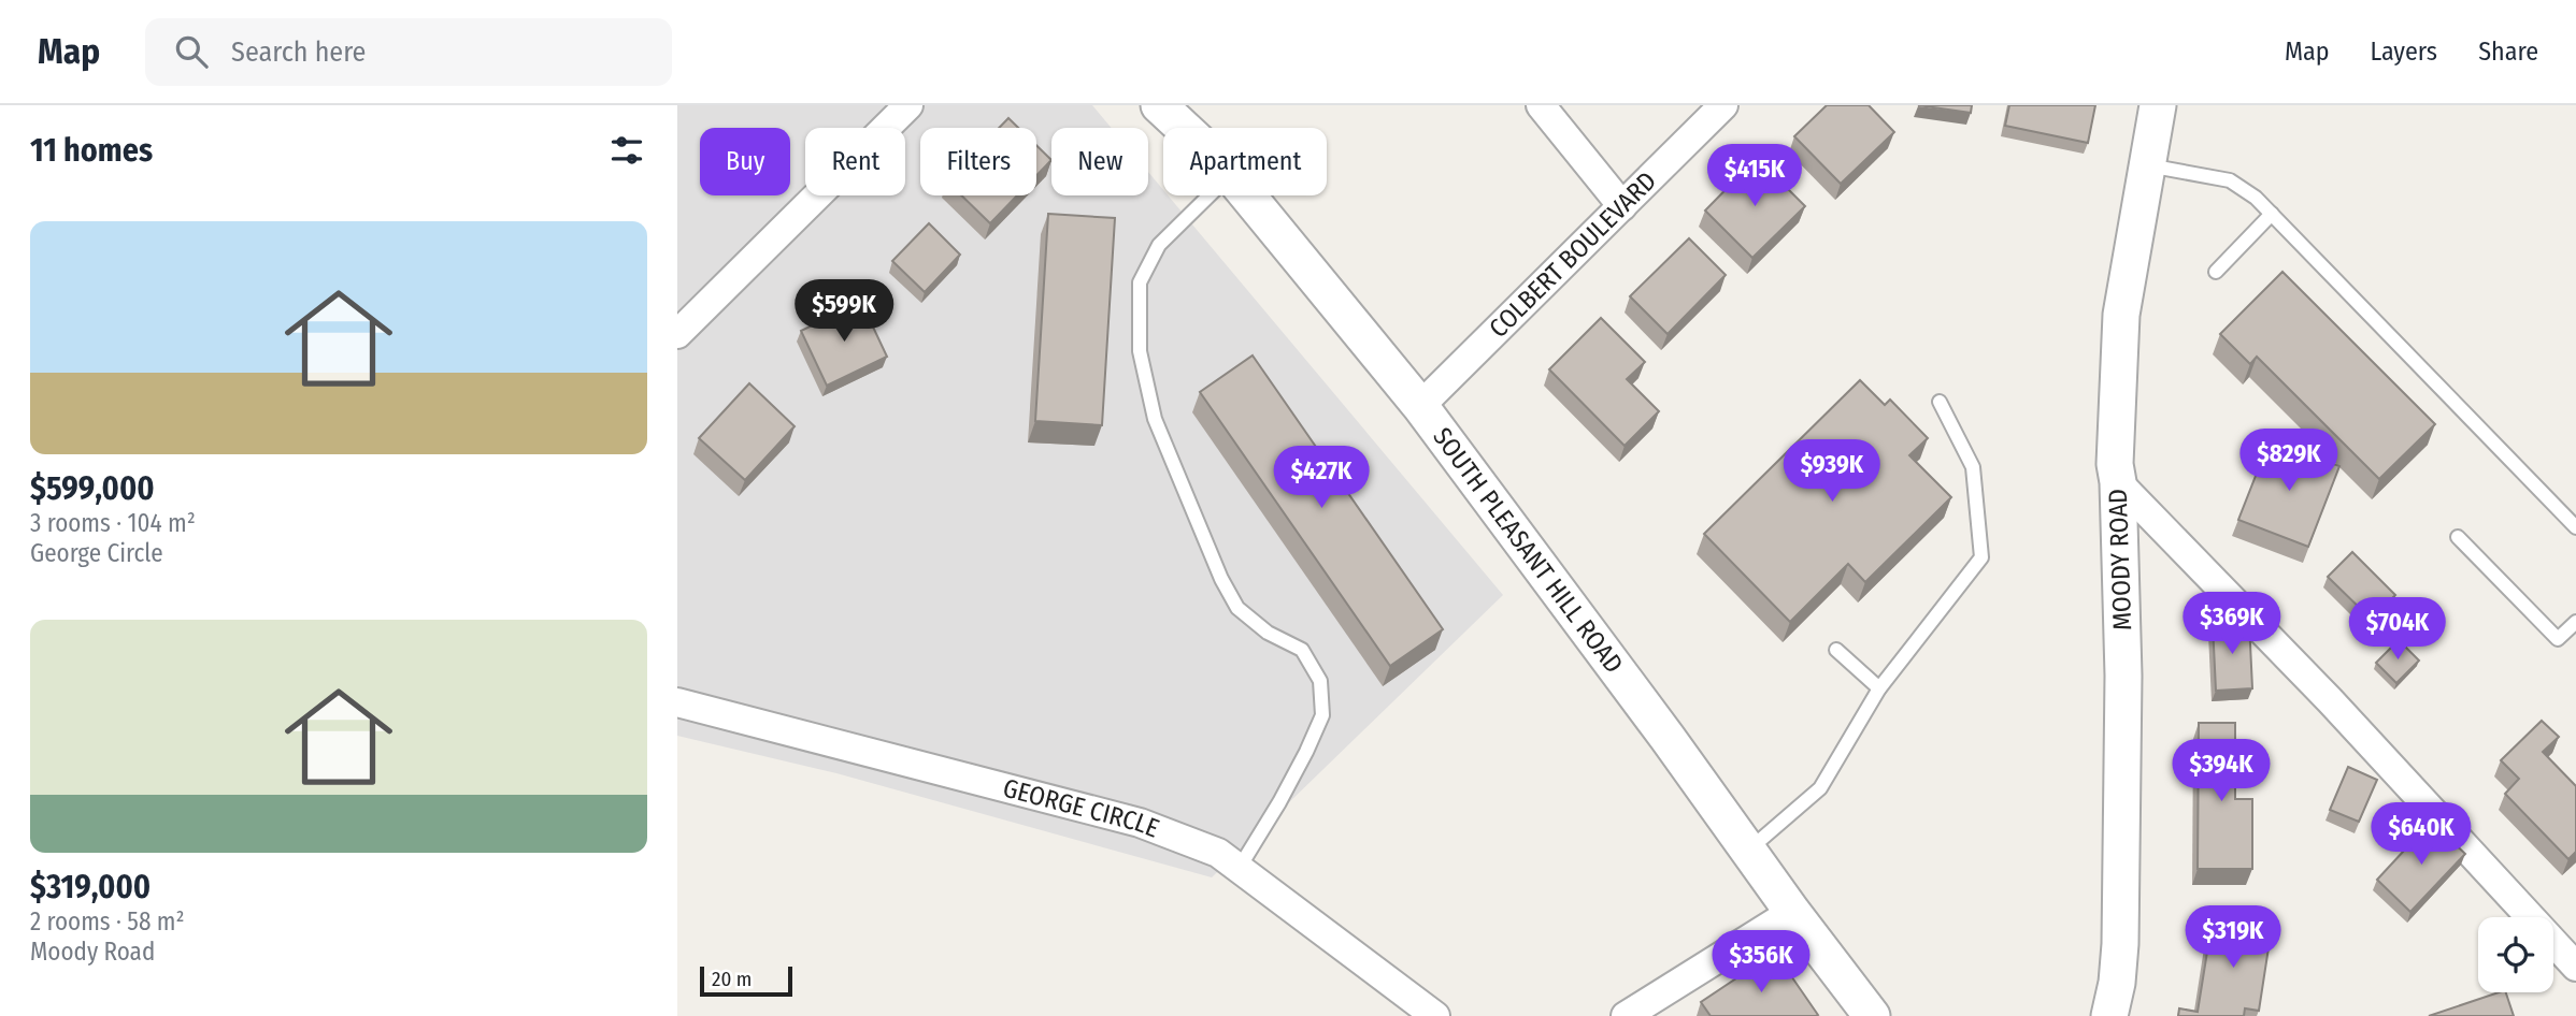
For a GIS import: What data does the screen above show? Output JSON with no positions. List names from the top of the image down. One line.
{"streets":{"street":["COLBERT BOULEVARD","SOUTH PLEASANT HILL ROAD","MOODY ROAD","GEORGE CIRCLE"]},"crossings":[["COLBERT BOULEVARD","SOUTH PLEASANT HILL ROAD"]],"scale_bar":"20 m","page":{"header":"Map","search":"Search here","nav":["Map","Layers","Share"],"heading":"11 homes","chip":["Buy","Rent","Filters","New","Apartment"],"price":["$415K","$599K","$829K","$939K","$427K","$369K","$704K","$394K","$640K","$319K","$356K"],"list":[{"name":"$599,000","note":"3 rooms · 104 m² · George Circle"},{"name":"$319,000","note":"2 rooms · 58 m² · Moody Road"}],"scale":"20 m"}}
